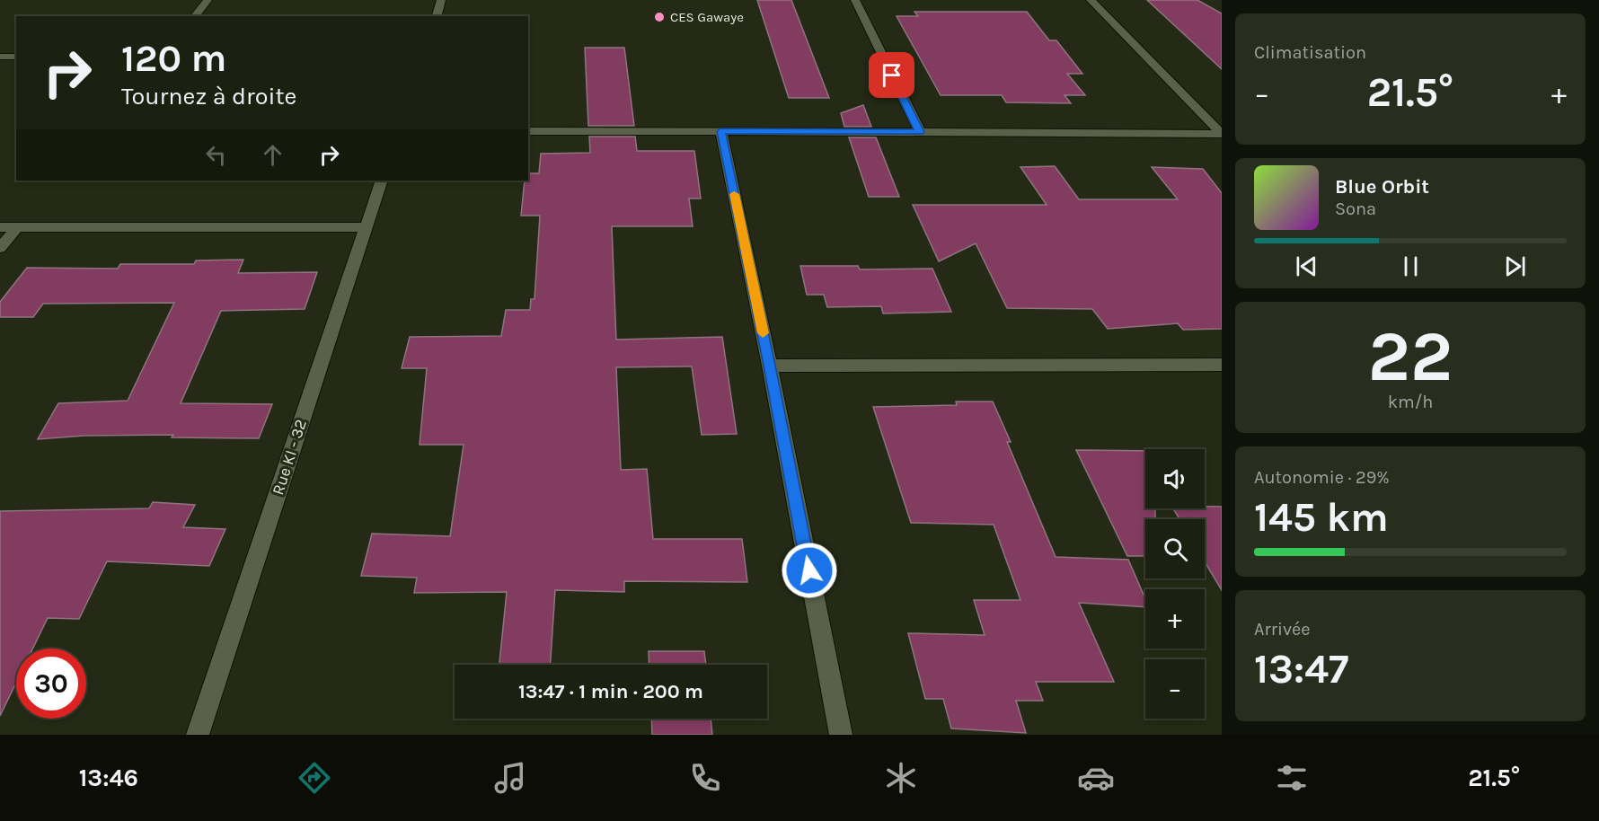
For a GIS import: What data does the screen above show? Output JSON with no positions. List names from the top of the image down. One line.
{"streets":{"street":["Rue KI - 32"]},"places":["CES Gawaye"],"page":{"tile":["Climatisation",["22","km/h"],["Autonomie · 29%","145 km"],["Arrivée","13:47"]],"turn":["120 m","Tournez à droite"],"heat":["−","21.5°","+"],"song":["Blue Orbit","Sona"],"map_buttons":["+","−"],"limit":"30","trip":"13:47 · 1 min · 200 m","tabs":["13:46","21.5°"]}}
